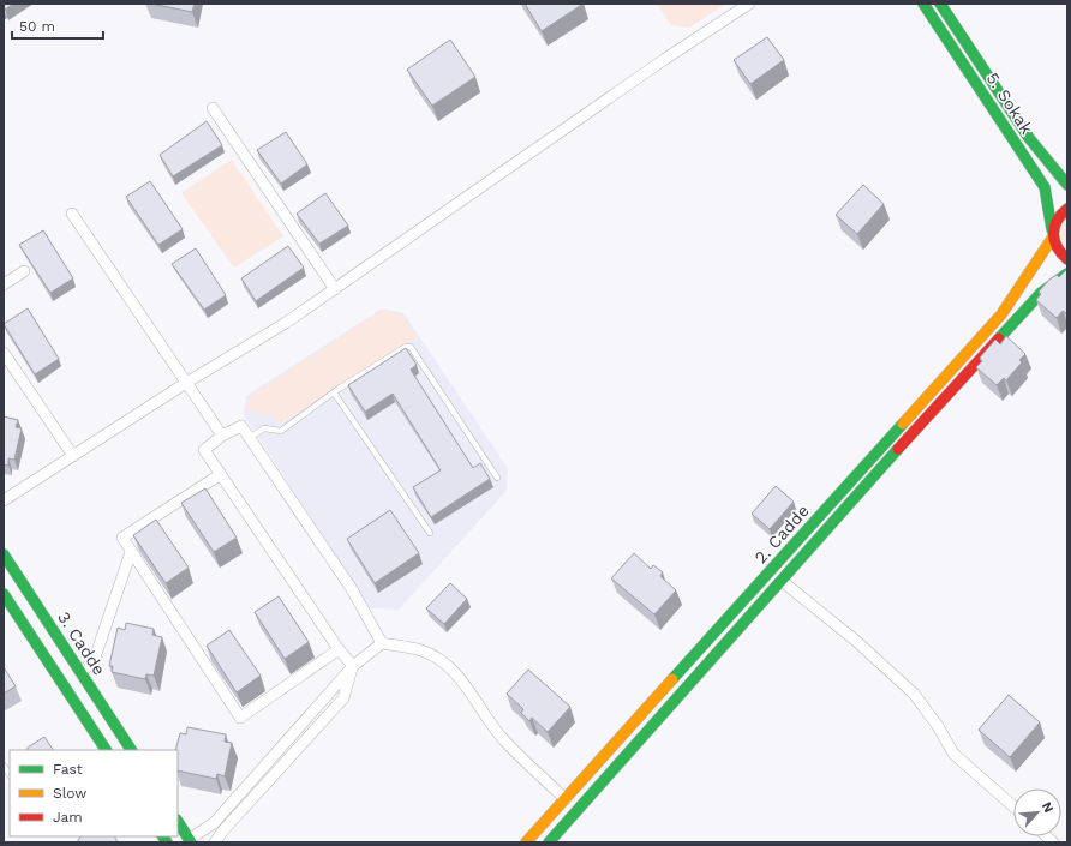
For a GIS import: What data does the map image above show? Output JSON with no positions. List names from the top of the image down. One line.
{"streets":{"main road":["5. Sokak","2. Cadde","3. Cadde"]},"crossings":[["5. Sokak","2. Cadde"]],"legend":["Fast","Slow","Jam"],"scale_bar":"50 m","north":"top right"}
